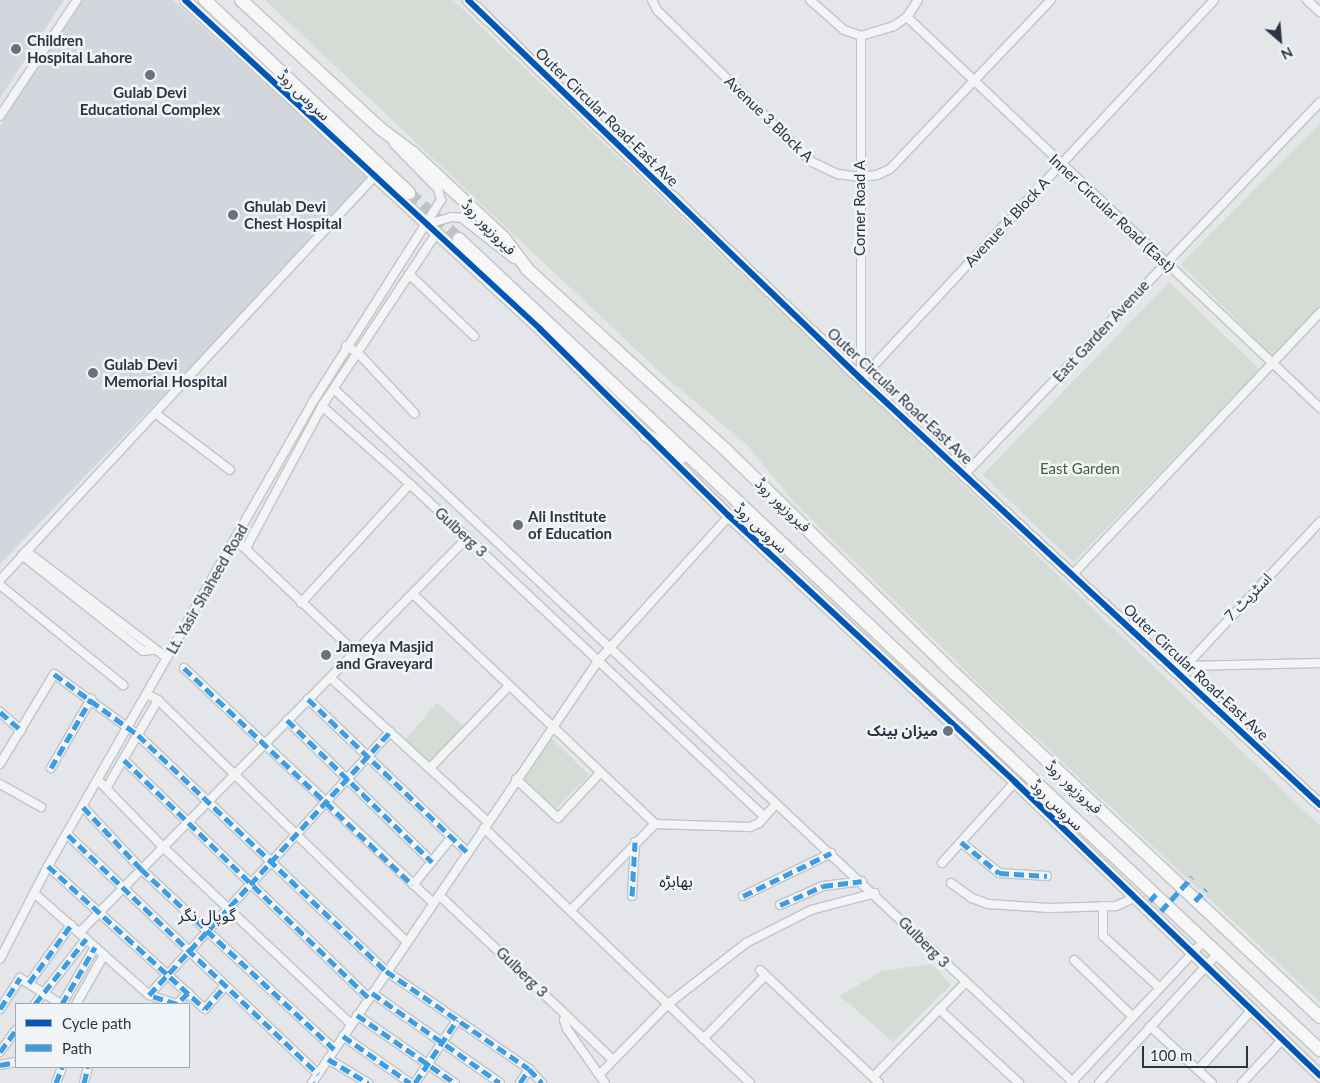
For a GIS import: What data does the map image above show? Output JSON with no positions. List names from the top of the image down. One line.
{"streets":{"main road":["فیروزپور روڈ"],"street":["سروس روڈ","Outer Circular Road-East Ave","Avenue 3 Block A","Corner Road A","Inner Circular Road (East)","Avenue 4 Block A","East Garden Avenue","Gulberg 3","Lt. Yasir Shaheed Road","اسٹریٹ 7"]},"crossings":[["سروس روڈ","Gulberg 3"],["سروس روڈ","Lt. Yasir Shaheed Road"],["Outer Circular Road-East Ave","Corner Road A"],["Outer Circular Road-East Ave","Avenue 4 Block A"],["Outer Circular Road-East Ave","East Garden Avenue"],["Outer Circular Road-East Ave","اسٹریٹ 7"],["Avenue 3 Block A","Corner Road A"],["Avenue 3 Block A","Inner Circular Road (East)"],["Corner Road A","Avenue 4 Block A"],["Inner Circular Road (East)","Avenue 4 Block A"],["Inner Circular Road (East)","East Garden Avenue"],["فیروزپور روڈ","Gulberg 3"],["فیروزپور روڈ","Lt. Yasir Shaheed Road"]],"districts":["بھابڑہ","گوپال نگر"],"parks":["East Garden"],"places":["Children Hospital Lahore","Gulab Devi Educational Complex","Ghulab Devi Chest Hospital","Gulab Devi Memorial Hospital","Ali Institute of Education","Jameya Masjid and Graveyard","میزان بینک"],"legend":["Cycle path","Path"],"scale_bar":"100 m","north":"bottom right"}
